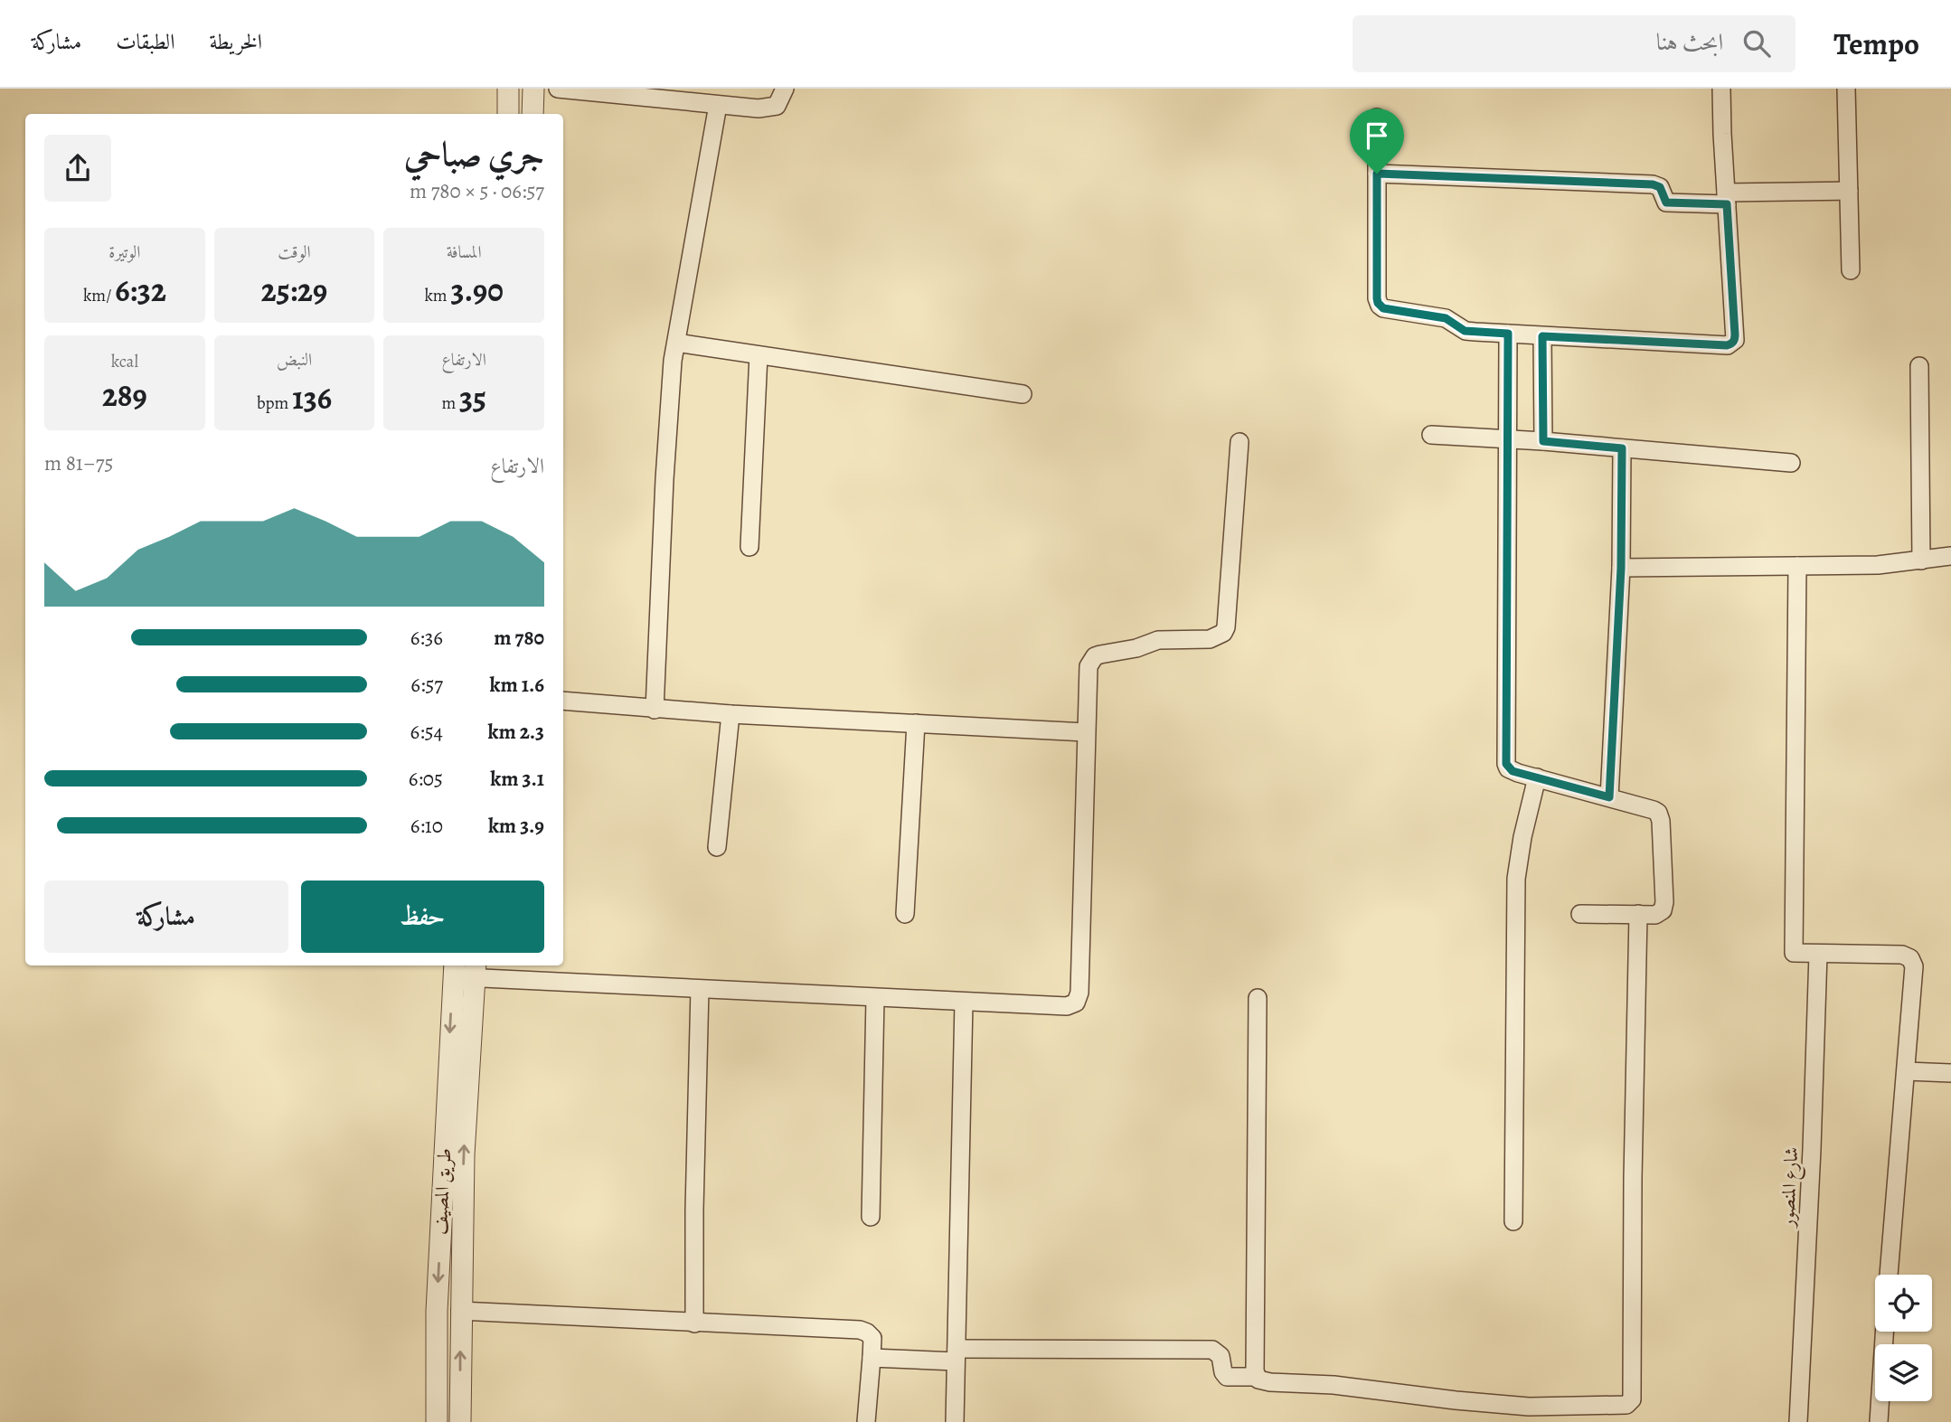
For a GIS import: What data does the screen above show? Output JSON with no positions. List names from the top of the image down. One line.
{"streets":{"street":["شارع المنصور","طريق المصيف"]},"page":{"header":"Tempo","search":"ابحث هنا","nav":["الخريطة","الطبقات","مشاركة"],"heading":["جري صباحي","06:57 · 5 × 780 m"],"stats":[["المسافة","3.90 km"],["الوقت","25:29"],["الوتيرة","6:32 /km"],["الارتفاع","35 m"],["النبض","136 bpm"],["kcal","289"]],"chart":["الارتفاع","75–81 m"],"list":[{"name":"780 m","note":"6:36"},{"name":"1.6 km","note":"6:57"},{"name":"2.3 km","note":"6:54"},{"name":"3.1 km","note":"6:05"},{"name":"3.9 km","note":"6:10"}],"buttons":["حفظ","مشاركة"]}}
